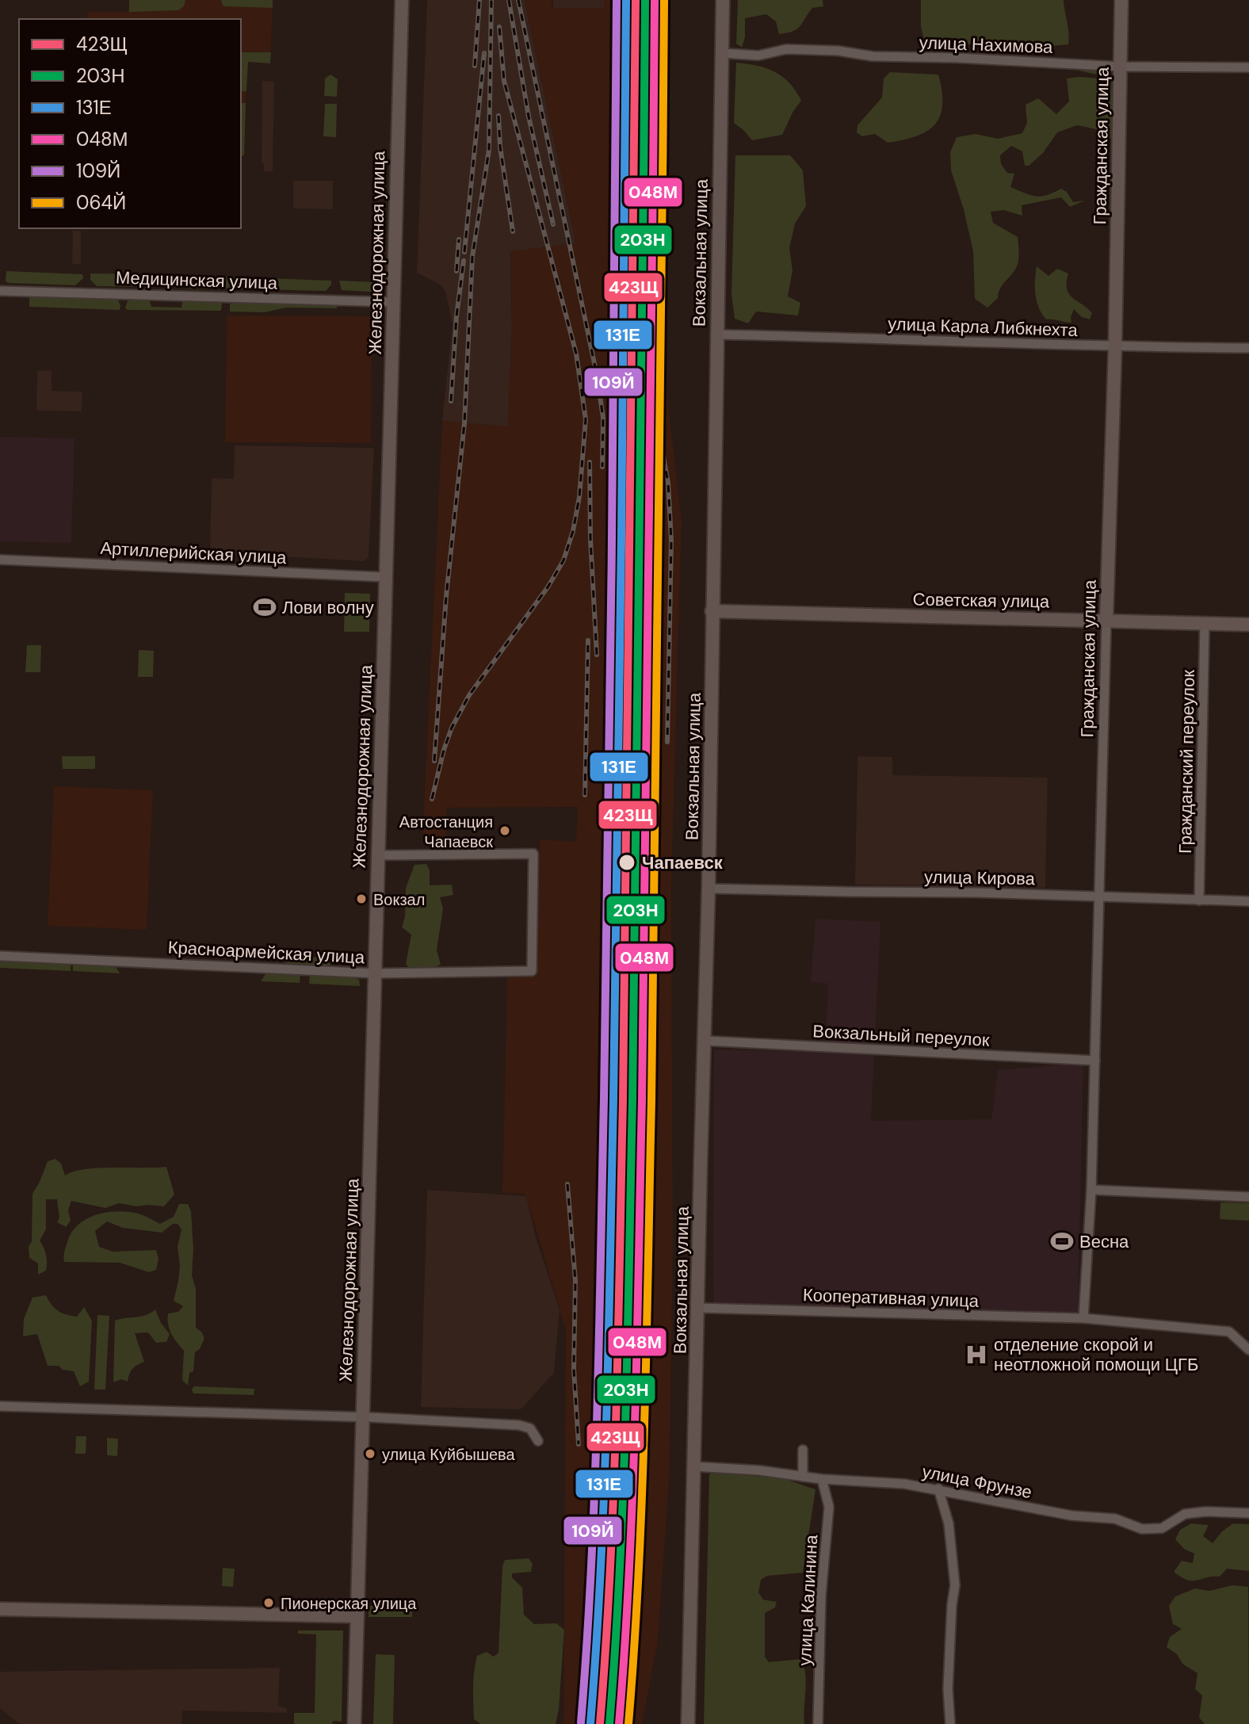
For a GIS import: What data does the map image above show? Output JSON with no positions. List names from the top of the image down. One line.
{"streets":{"street":["улица Нахимова","Гражданская улица","Железнодорожная улица","Вокзальная улица","Медицинская улица","улица Карла Либкнехта","Артиллерийская улица","Советская улица","Гражданский переулок","улица Кирова","Красноармейская улица","Вокзальный переулок","Кооперативная улица","улица Фрунзе","улица Калинина"]},"crossings":[["улица Нахимова","Гражданская улица"],["улица Нахимова","Вокзальная улица"],["Гражданская улица","улица Карла Либкнехта"],["Гражданская улица","Советская улица"],["Гражданская улица","улица Кирова"],["Гражданская улица","Вокзальный переулок"],["Гражданская улица","Кооперативная улица"],["Железнодорожная улица","Медицинская улица"],["Железнодорожная улица","Артиллерийская улица"],["Железнодорожная улица","Красноармейская улица"],["Вокзальная улица","улица Карла Либкнехта"],["Вокзальная улица","Советская улица"],["Вокзальная улица","улица Кирова"],["Вокзальная улица","Вокзальный переулок"],["Вокзальная улица","Кооперативная улица"],["Вокзальная улица","улица Фрунзе"],["Советская улица","Гражданский переулок"],["Гражданский переулок","улица Кирова"],["улица Фрунзе","улица Калинина"]],"places":{"sports":["Лови волну","Весна"],"other":["Автостанция Чапаевск","Чапаевск","Вокзал","улица Куйбышева","Пионерская улица"],"hospital":["отделение скорой и неотложной помощи ЦГБ"]},"lines":["transit line 423Щ","transit line 203Н","transit line 131Е","transit line 048М","transit line 109Й","transit line 064Й"],"legend":["423Щ","203Н","131Е","048М","109Й","064Й"]}
